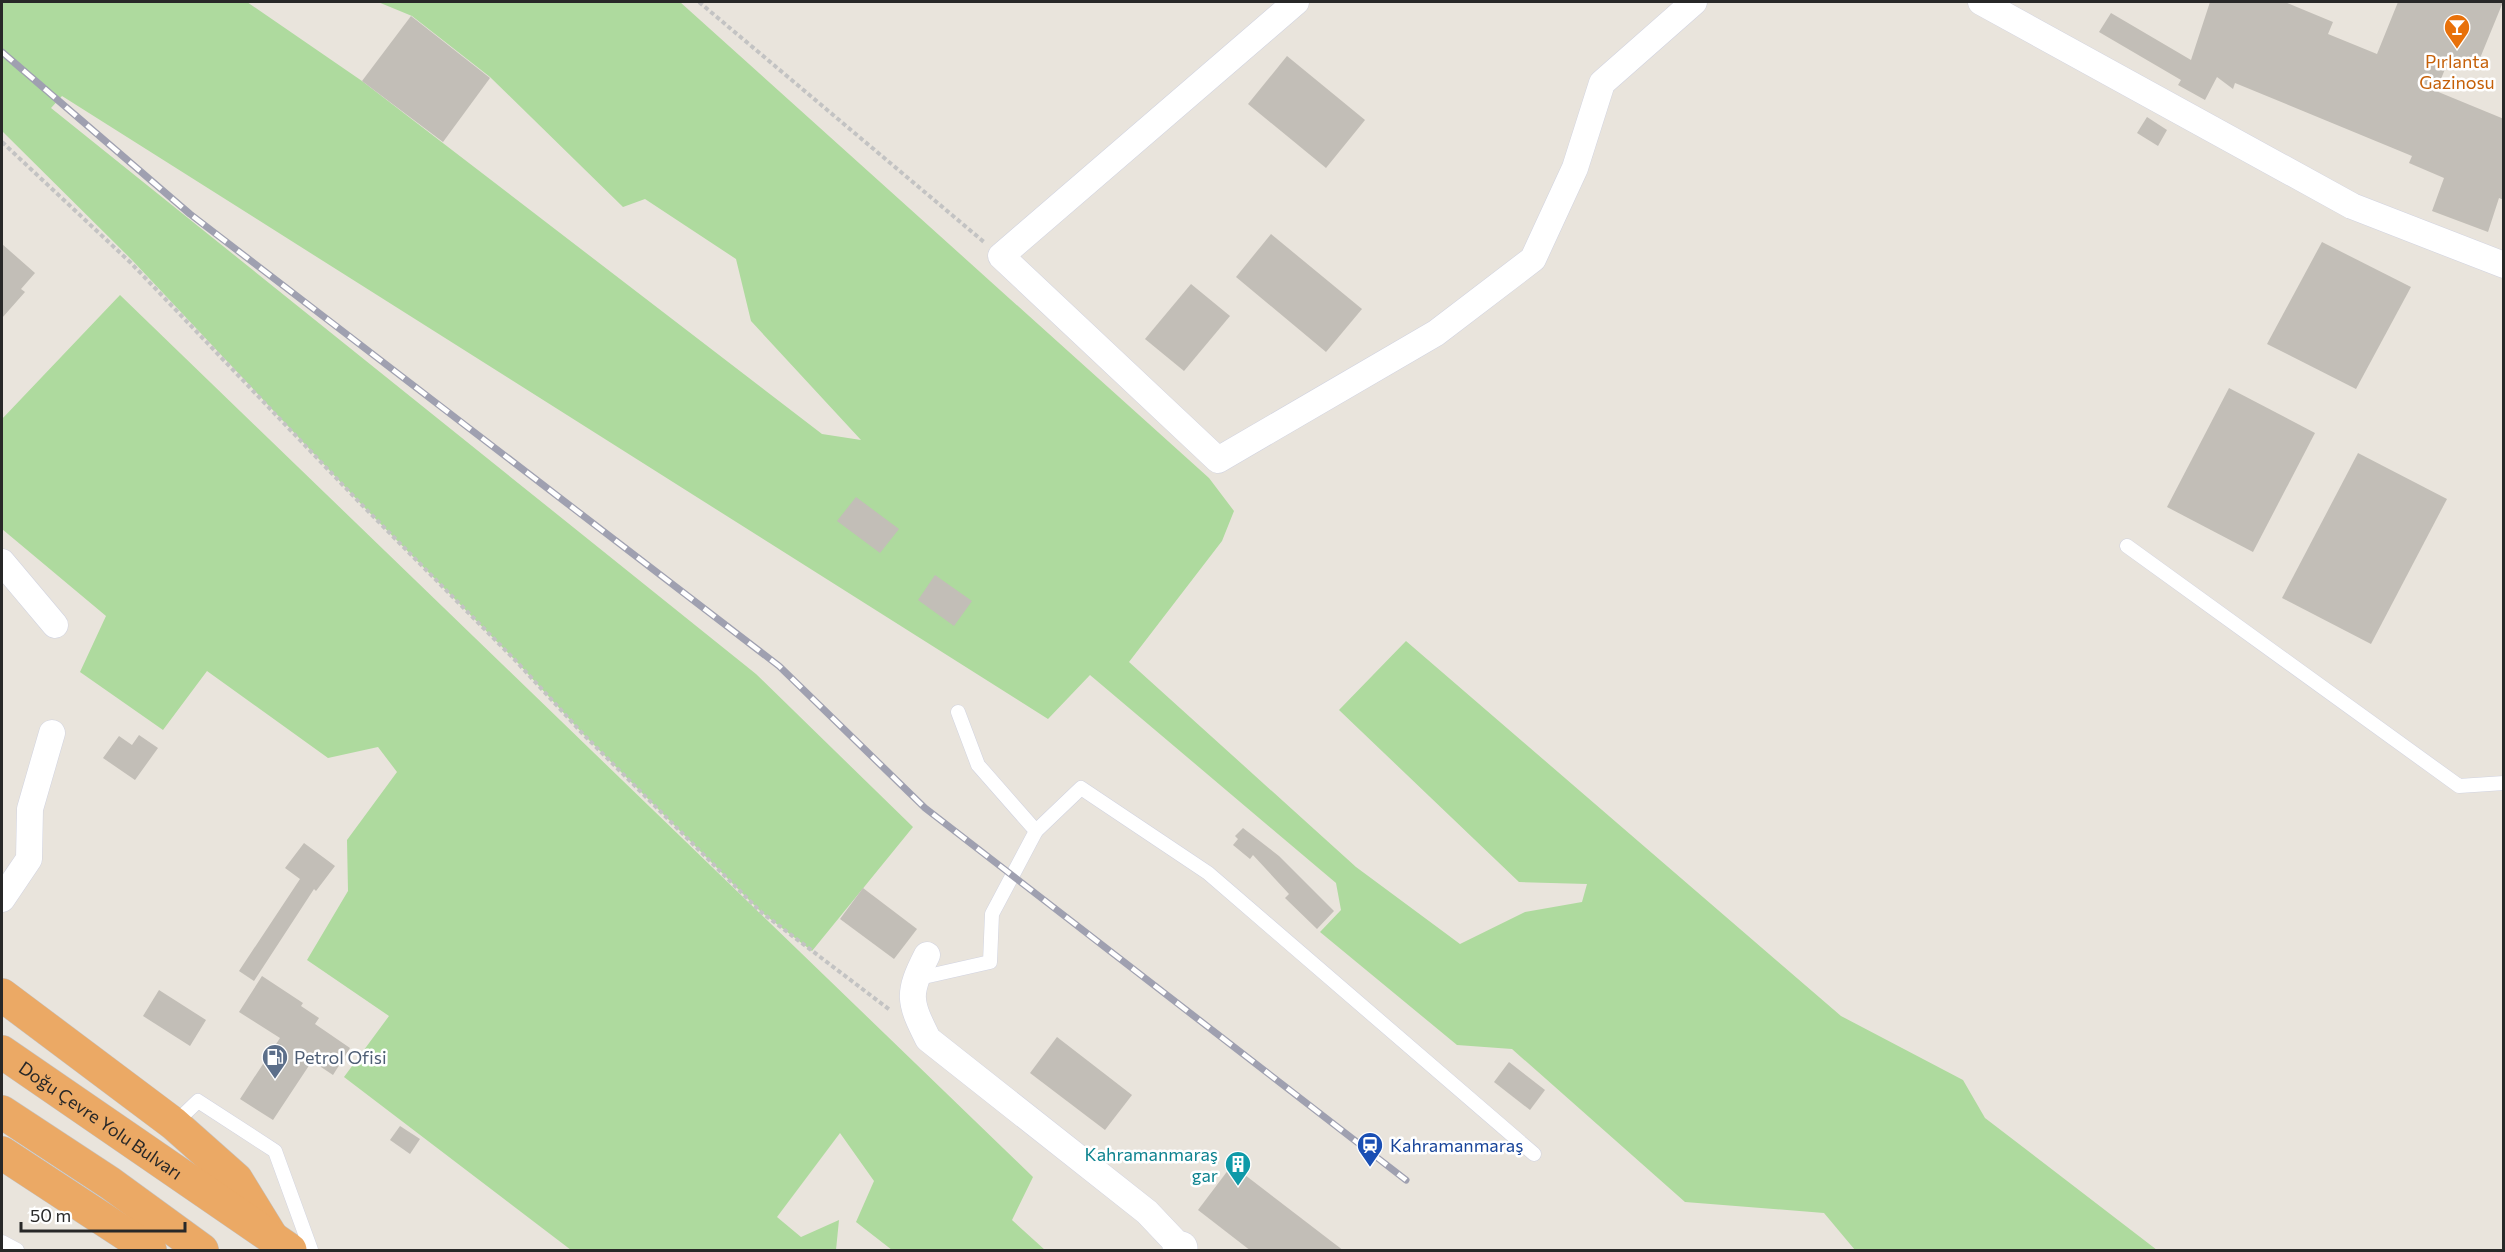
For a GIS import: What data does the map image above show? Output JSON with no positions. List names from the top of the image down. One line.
{"streets":{"highway":["Doğu Çevre Yolu Bulvarı"]},"places":{"bar":["Pırlanta Gazinosu"],"fuel station":["Petrol Ofisi"],"station":["Kahramanmaraş"],"building":["Kahramanmaraş gar"]},"scale_bar":"50 m"}
